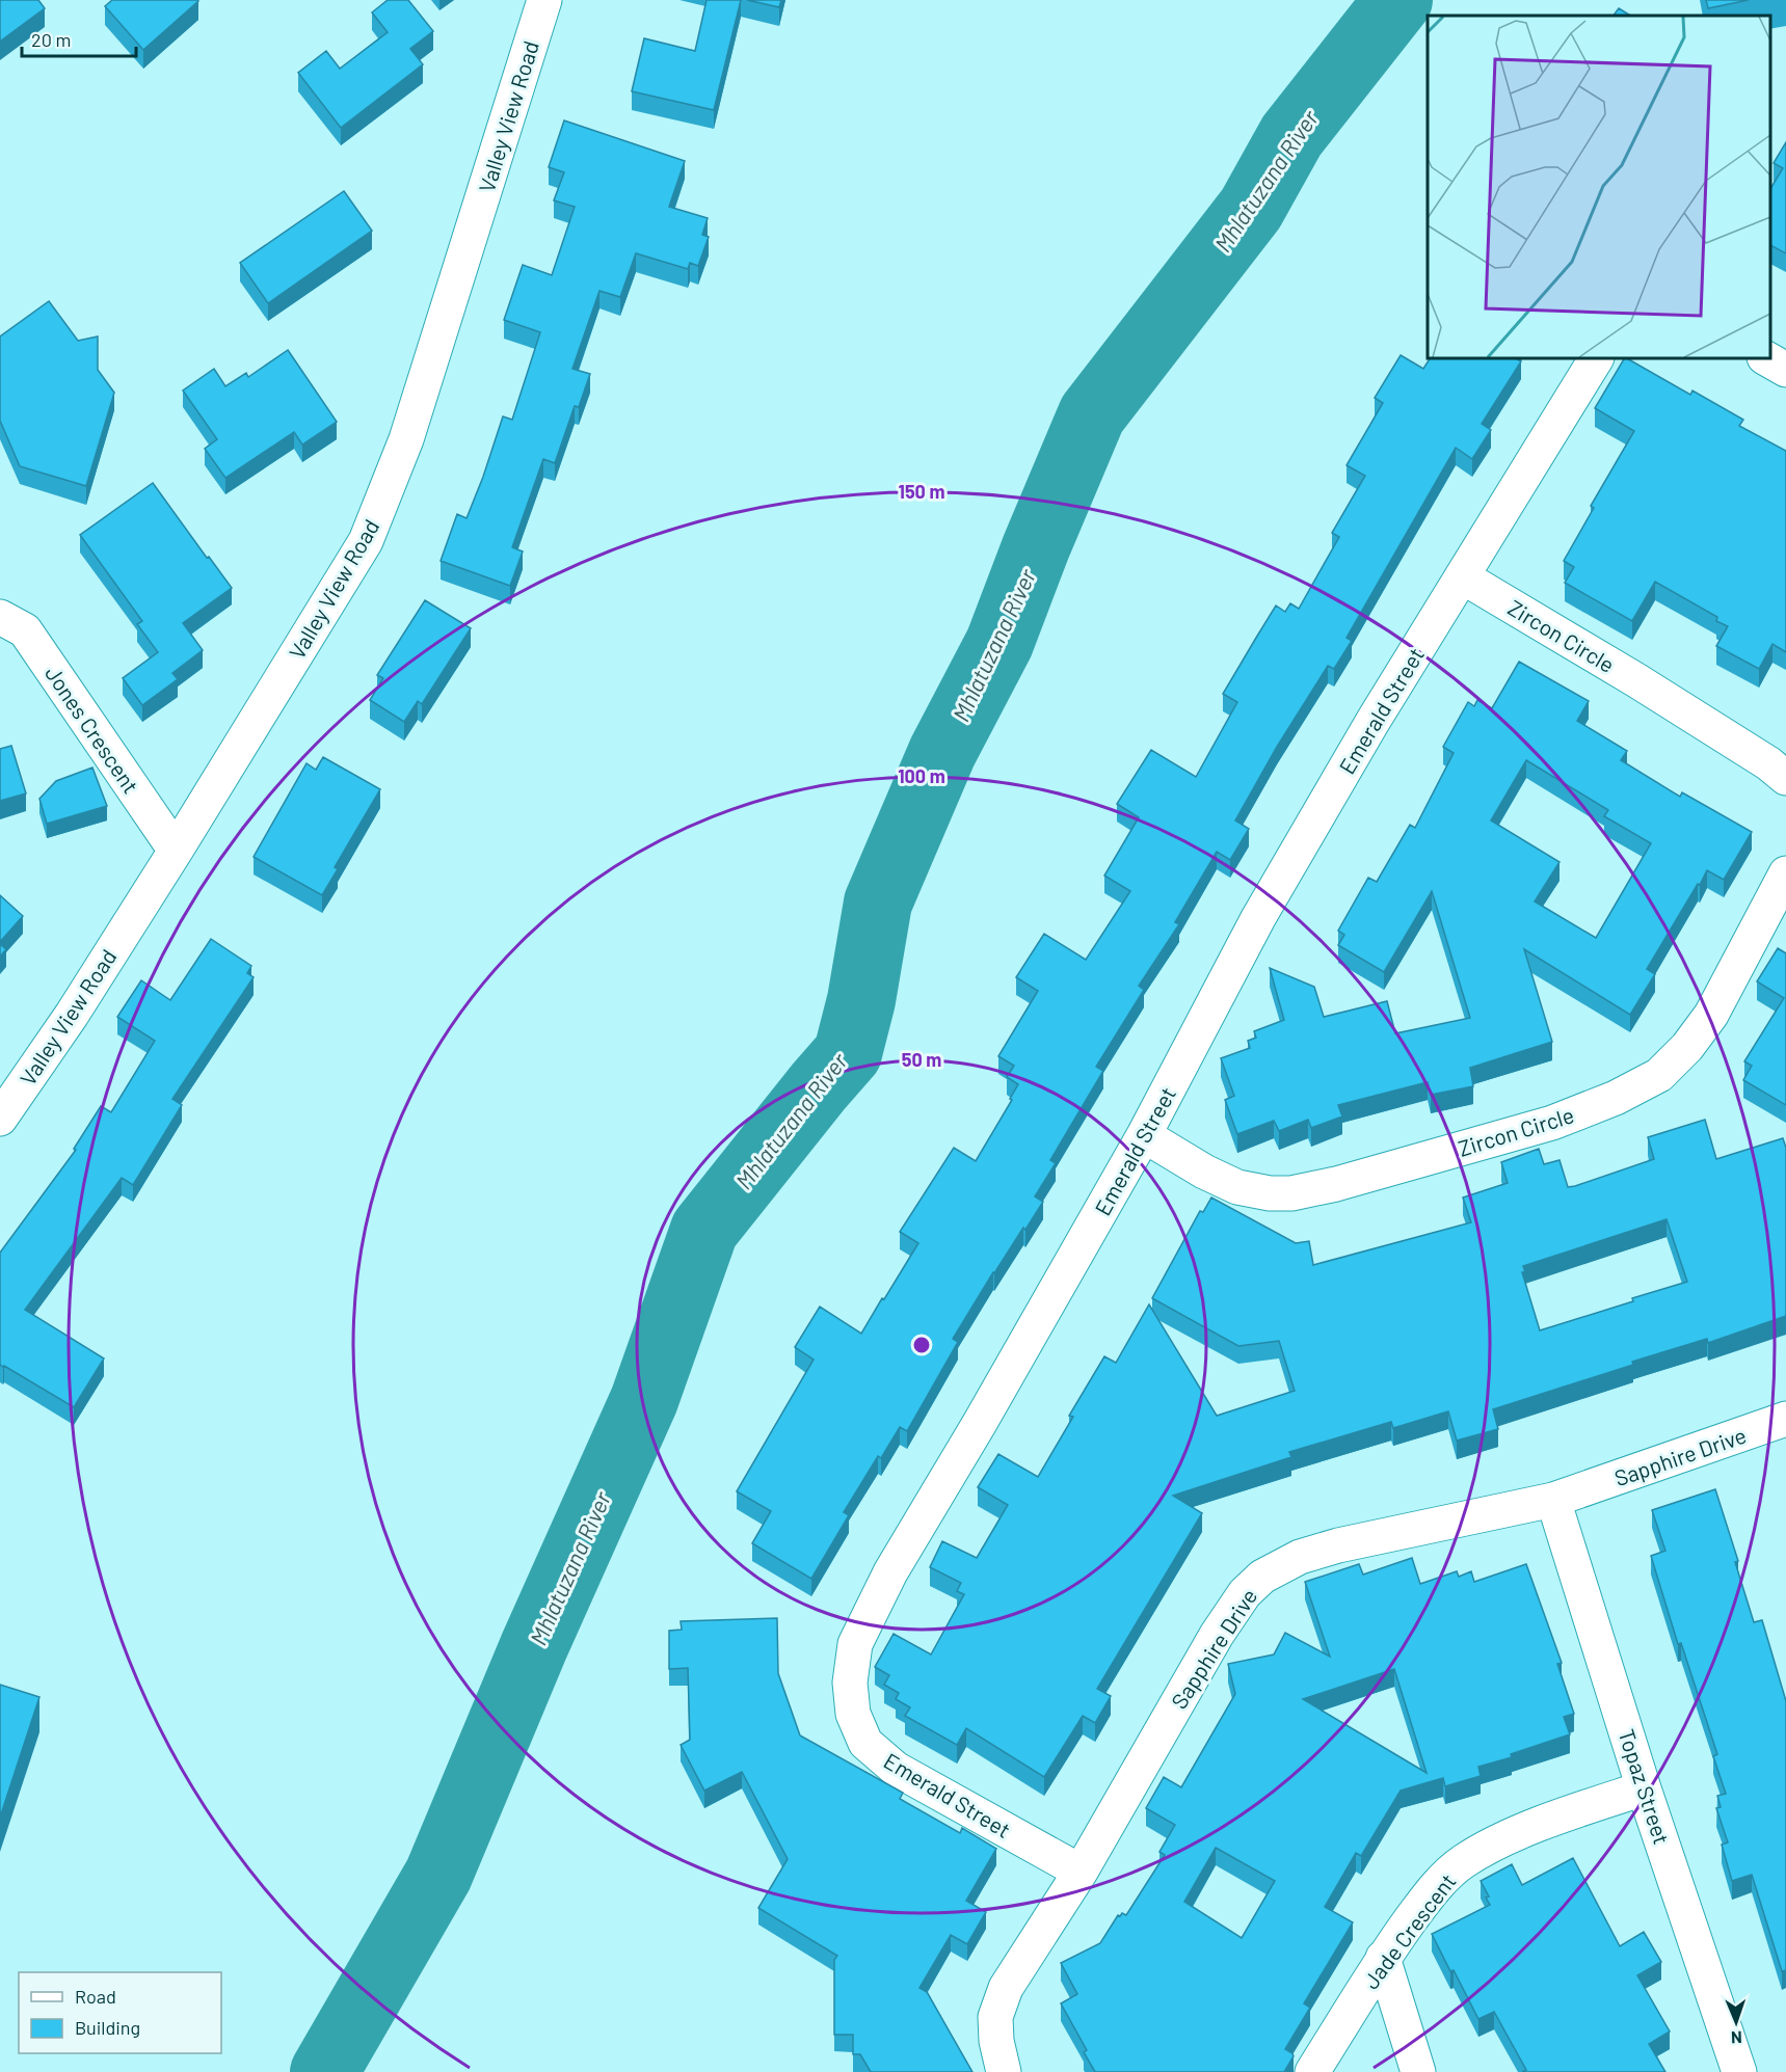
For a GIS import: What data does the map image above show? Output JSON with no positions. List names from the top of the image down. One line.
{"streets":{"street":["Valley View Road","Zircon Circle","Emerald Street","Jones Crescent","Sapphire Drive","Topaz Street","Jade Crescent"]},"crossings":[["Valley View Road","Jones Crescent"],["Zircon Circle","Emerald Street"],["Emerald Street","Sapphire Drive"],["Sapphire Drive","Topaz Street"],["Topaz Street","Jade Crescent"]],"water":["Mhlatuzana River"],"legend":["Road","Building"],"scale_bar":"20 m","north":"bottom","rings":["150 m","100 m","50 m"]}
